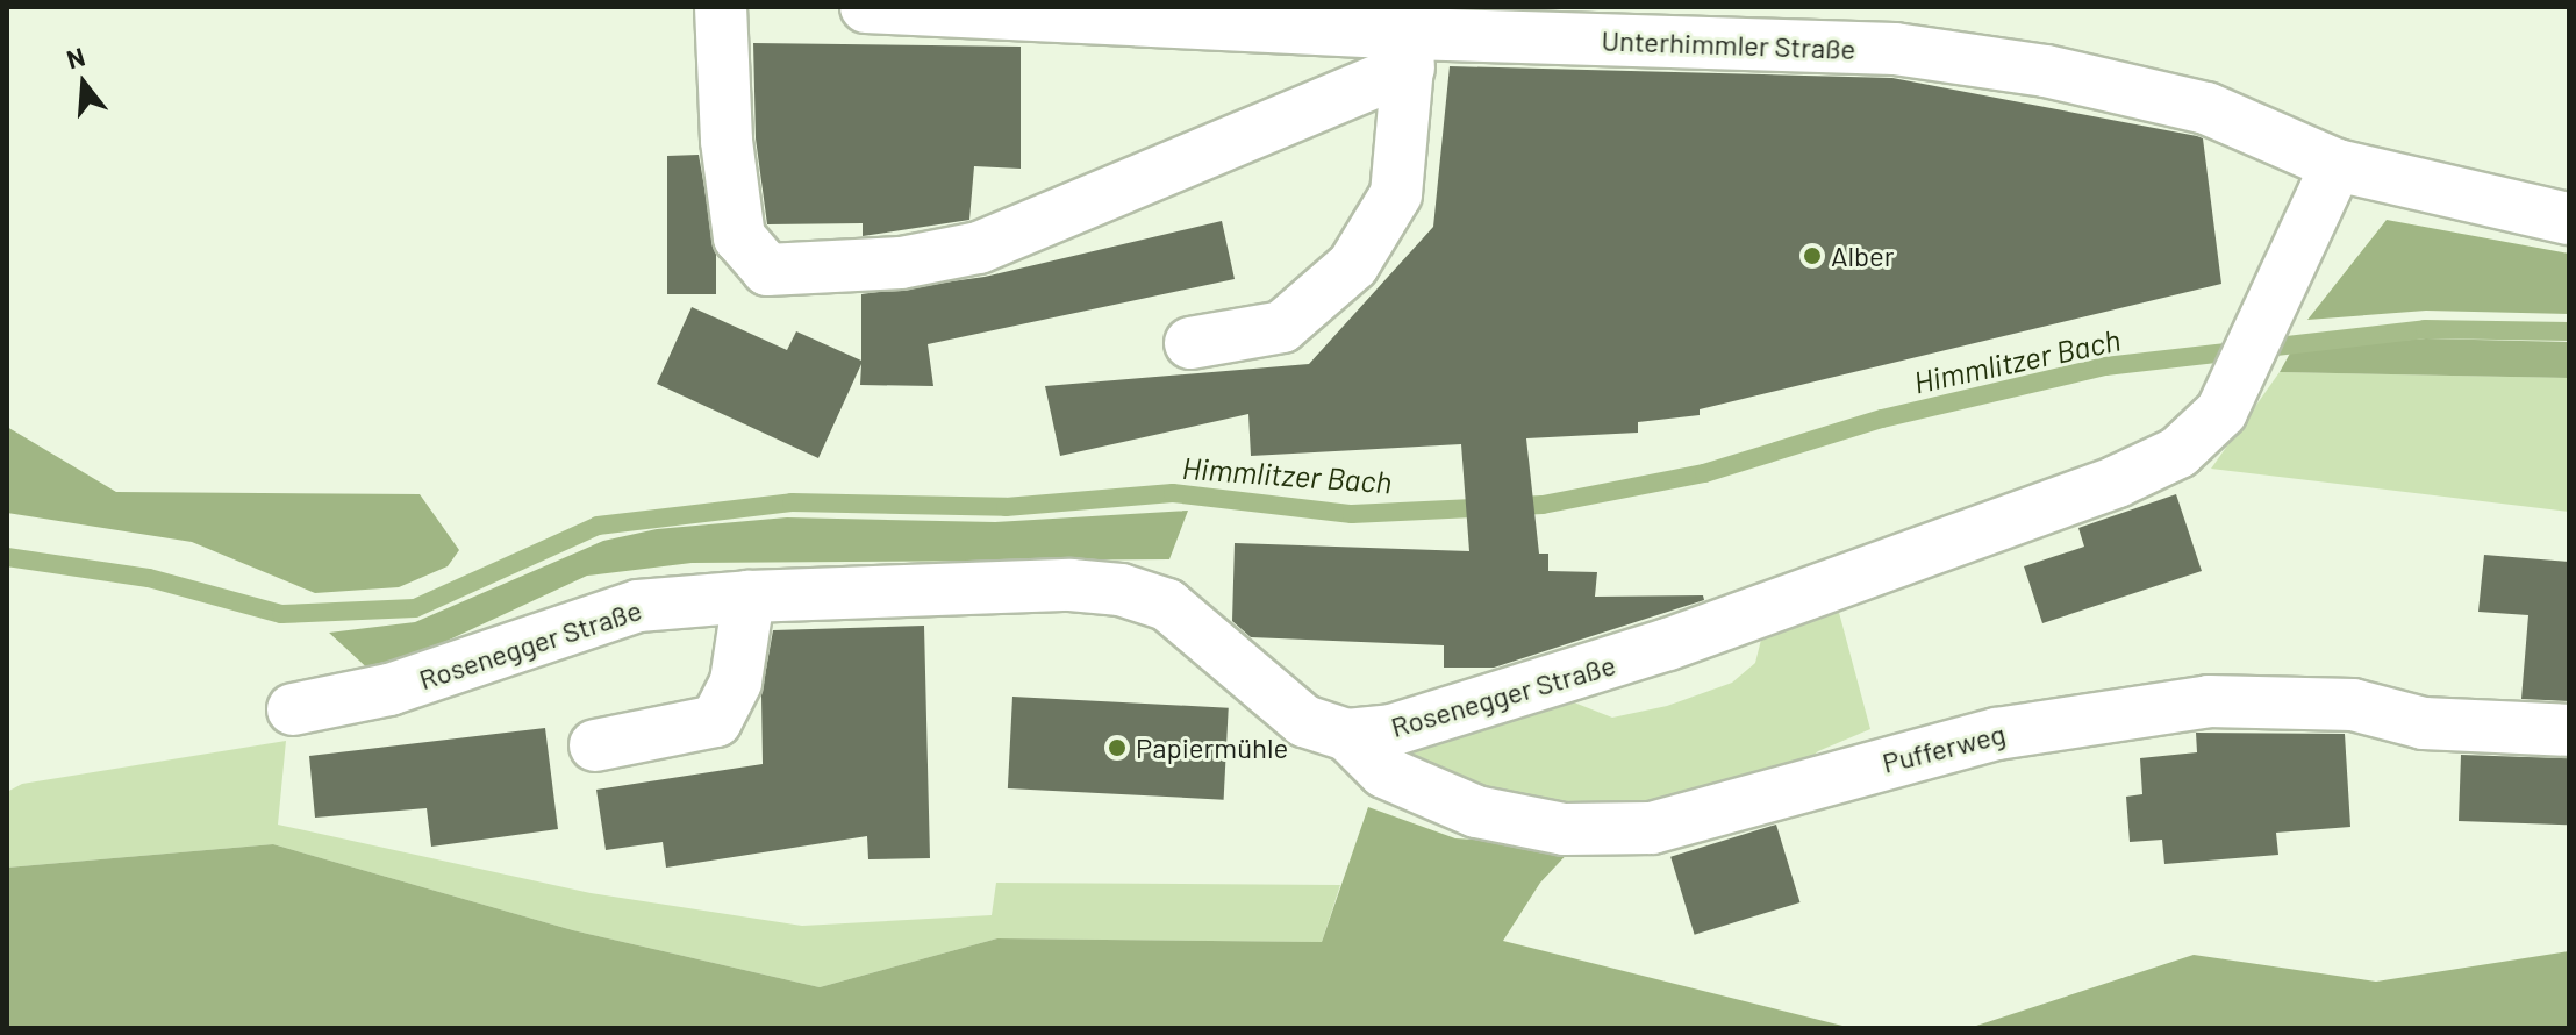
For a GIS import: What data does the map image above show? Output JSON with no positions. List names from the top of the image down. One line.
{"streets":{"street":["Unterhimmler Straße","Rosenegger Straße","Pufferweg"]},"crossings":[["Unterhimmler Straße","Rosenegger Straße"],["Rosenegger Straße","Pufferweg"]],"water":["Himmlitzer Bach"],"places":["Alber","Papiermühle"],"north":"top"}
